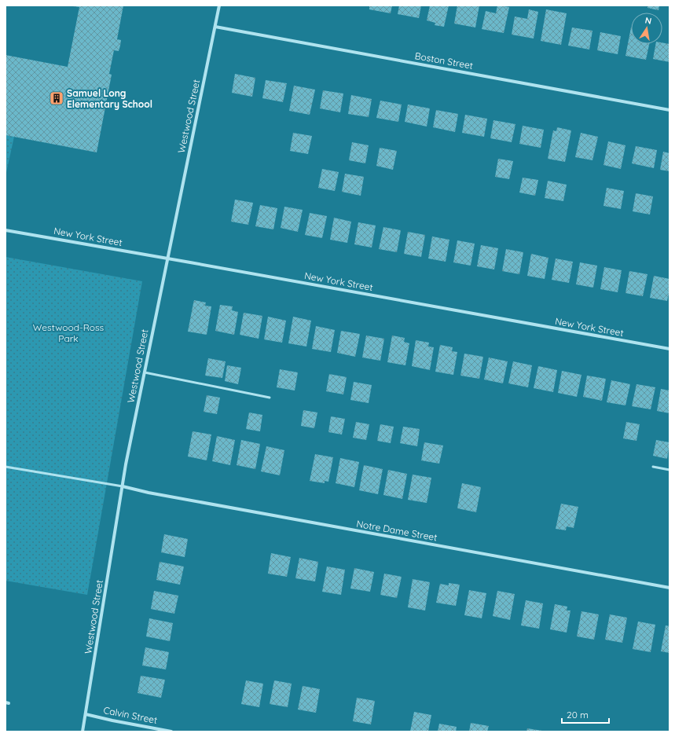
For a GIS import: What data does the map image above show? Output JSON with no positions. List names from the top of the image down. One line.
{"streets":{"street":["Boston Street","Westwood Street","New York Street","Notre Dame Street","Calvin Street"]},"crossings":[["Boston Street","Westwood Street"],["Westwood Street","New York Street"],["Westwood Street","Notre Dame Street"],["Westwood Street","Calvin Street"]],"parks":["Westwood-Ross Park"],"places":{"building":["Samuel Long Elementary School"]},"scale_bar":"20 m","north":"top"}
